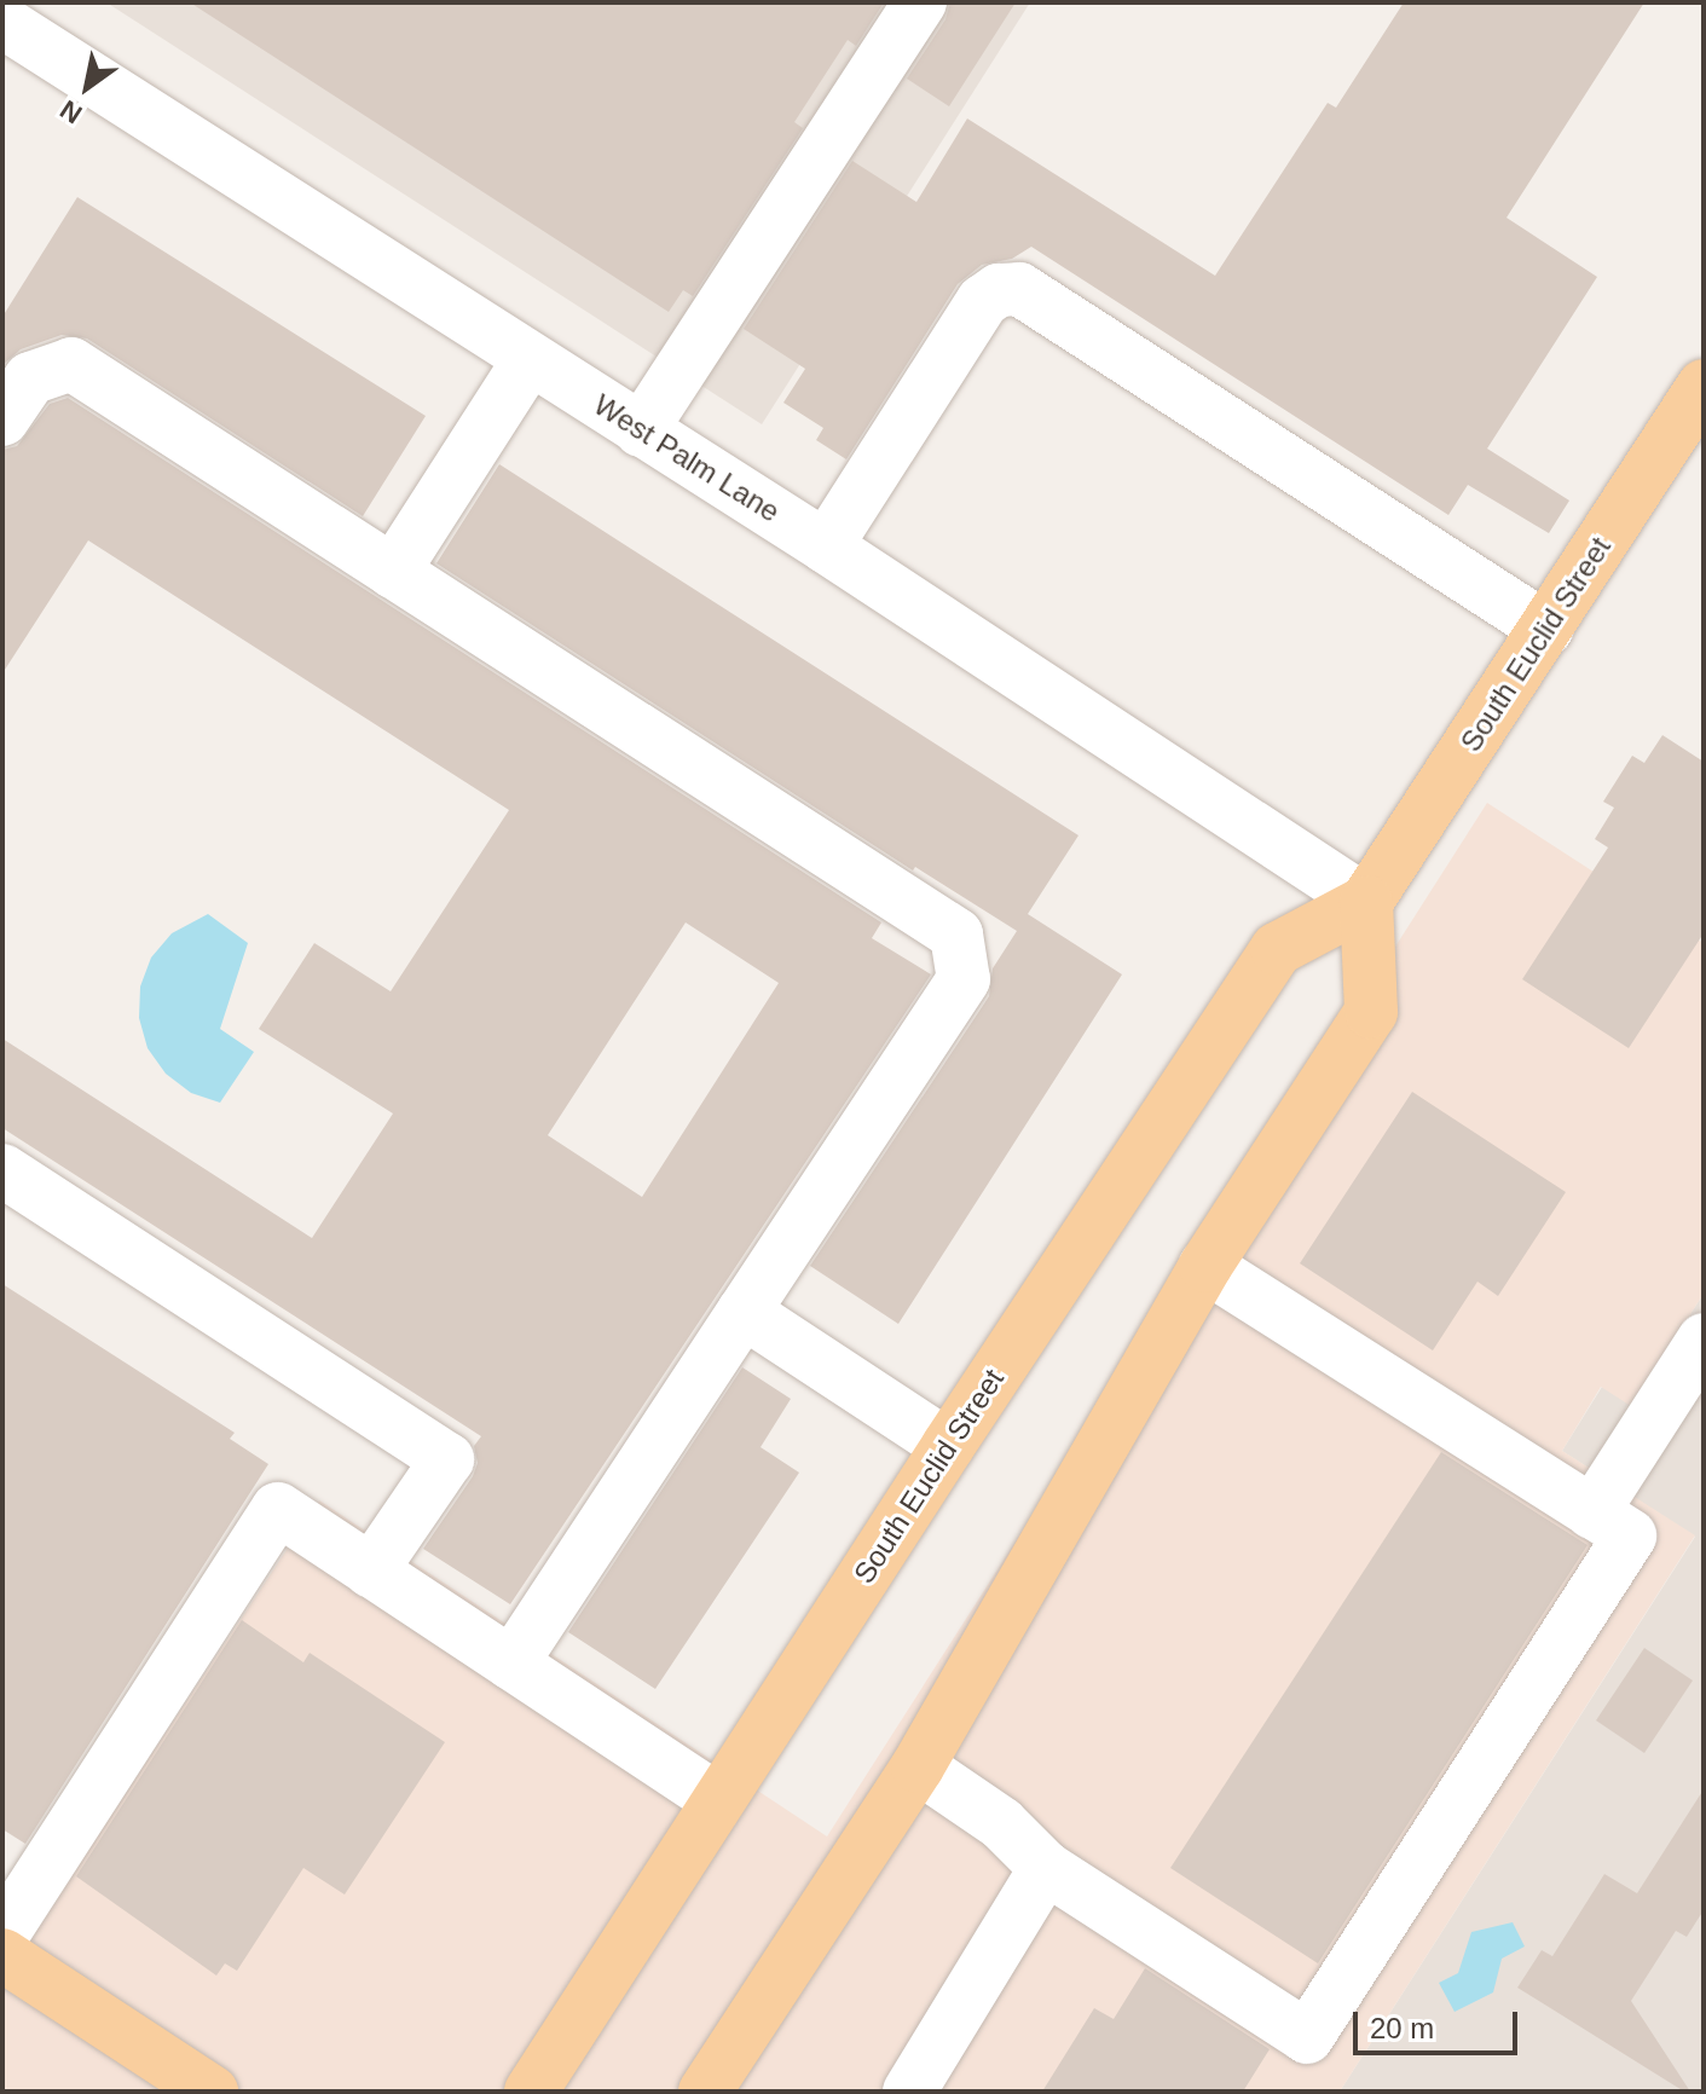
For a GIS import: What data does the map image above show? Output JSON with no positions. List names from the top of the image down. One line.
{"streets":{"main road":["South Euclid Street"],"street":["West Palm Lane"]},"crossings":[["West Palm Lane","South Euclid Street"]],"scale_bar":"20 m","north":"bottom left"}
